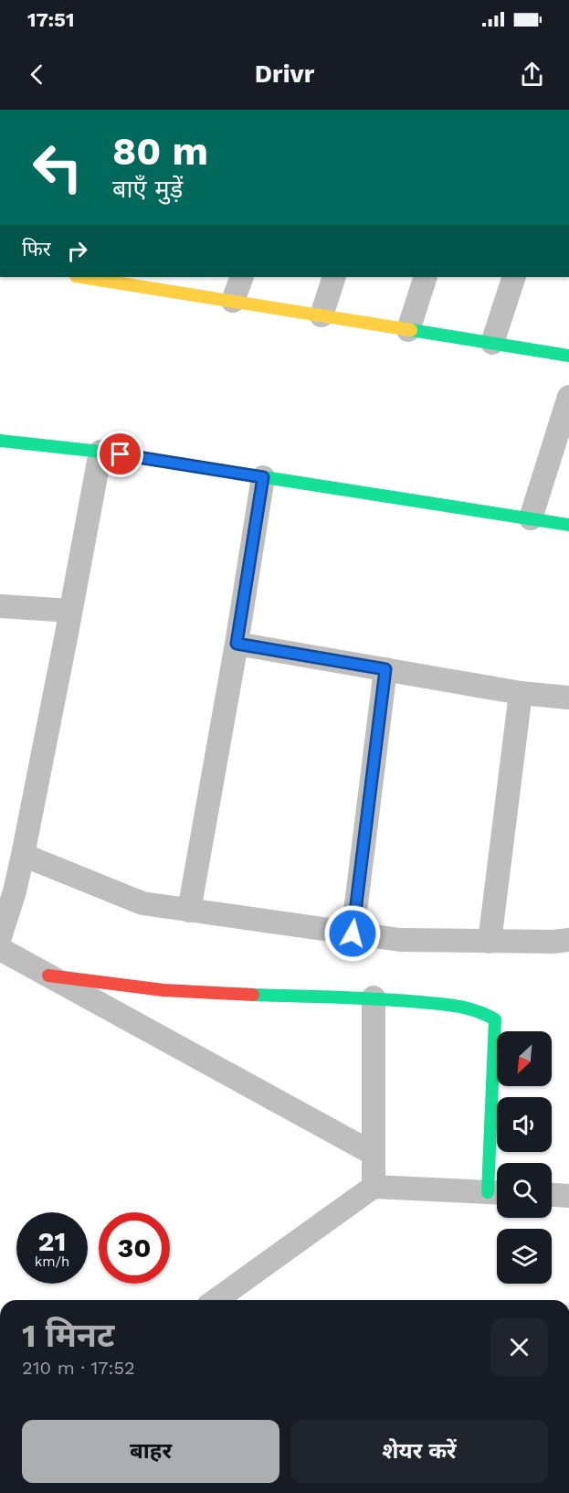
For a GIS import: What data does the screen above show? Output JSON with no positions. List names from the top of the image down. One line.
{"north":"bottom left","page":{"status":"17:51","header":"Drivr","turn":["80 m","बाएँ मुड़ें"],"then":"फिर","speed":"21 km/h","limit":"30","heading":["1 मिनट","210 m · 17:52"],"buttons":["बाहर","शेयर करें"]}}
